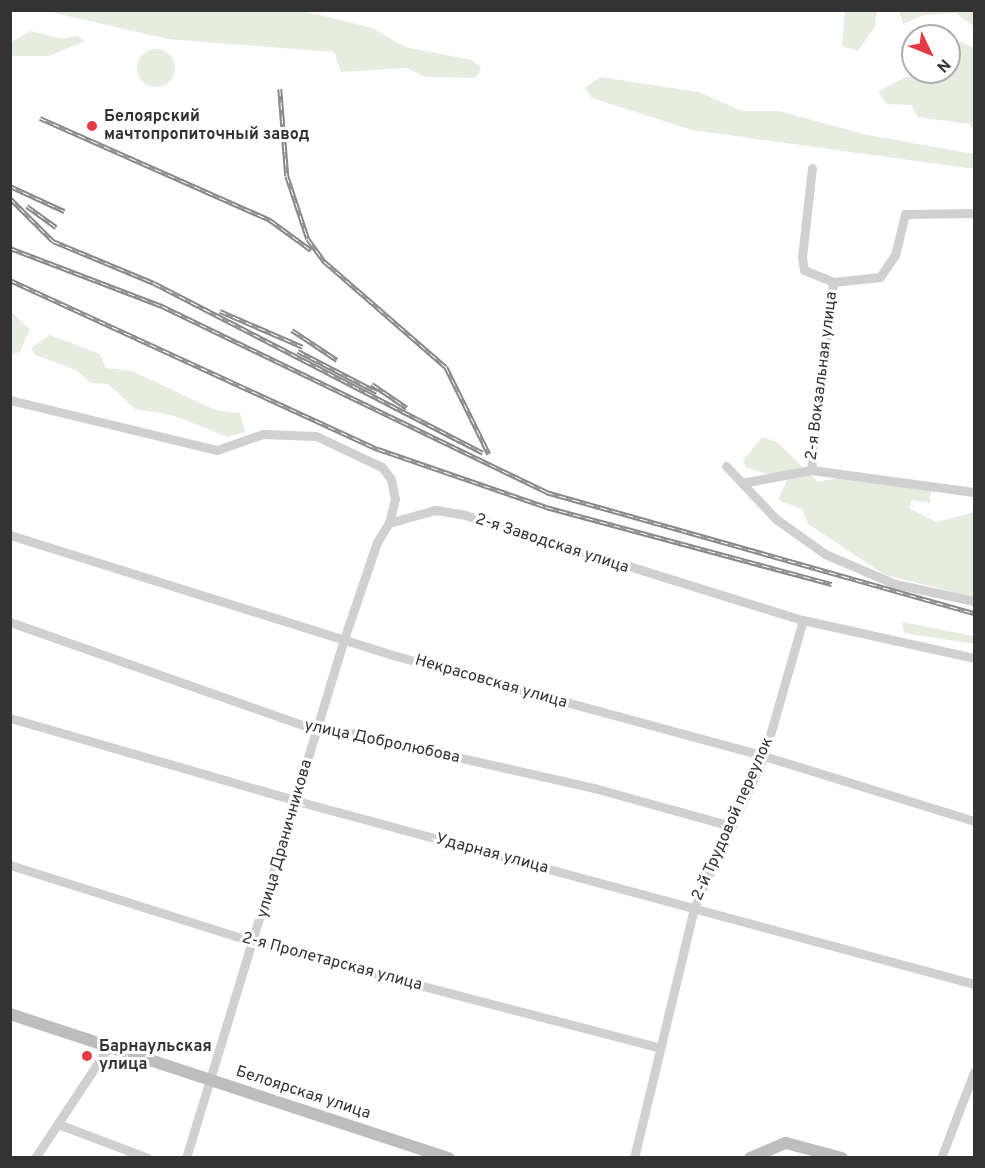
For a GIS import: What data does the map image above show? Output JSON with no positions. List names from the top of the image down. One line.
{"streets":{"street":["2-я Вокзальная улица","2-я Заводская улица","Некрасовская улица","улица Добролюбова","2-й Трудовой переулок","улица Драничникова","Ударная улица","2-я Пролетарская улица","Белоярская улица"]},"crossings":[["2-я Заводская улица","2-й Трудовой переулок"],["2-я Заводская улица","улица Драничникова"],["Некрасовская улица","2-й Трудовой переулок"],["Некрасовская улица","улица Драничникова"],["улица Добролюбова","2-й Трудовой переулок"],["улица Добролюбова","улица Драничникова"],["2-й Трудовой переулок","Ударная улица"],["2-й Трудовой переулок","2-я Пролетарская улица"],["улица Драничникова","Ударная улица"],["улица Драничникова","2-я Пролетарская улица"],["улица Драничникова","Белоярская улица"]],"places":["Белоярский мачтопропиточный завод","Барнаульская улица"],"north":"bottom right"}
